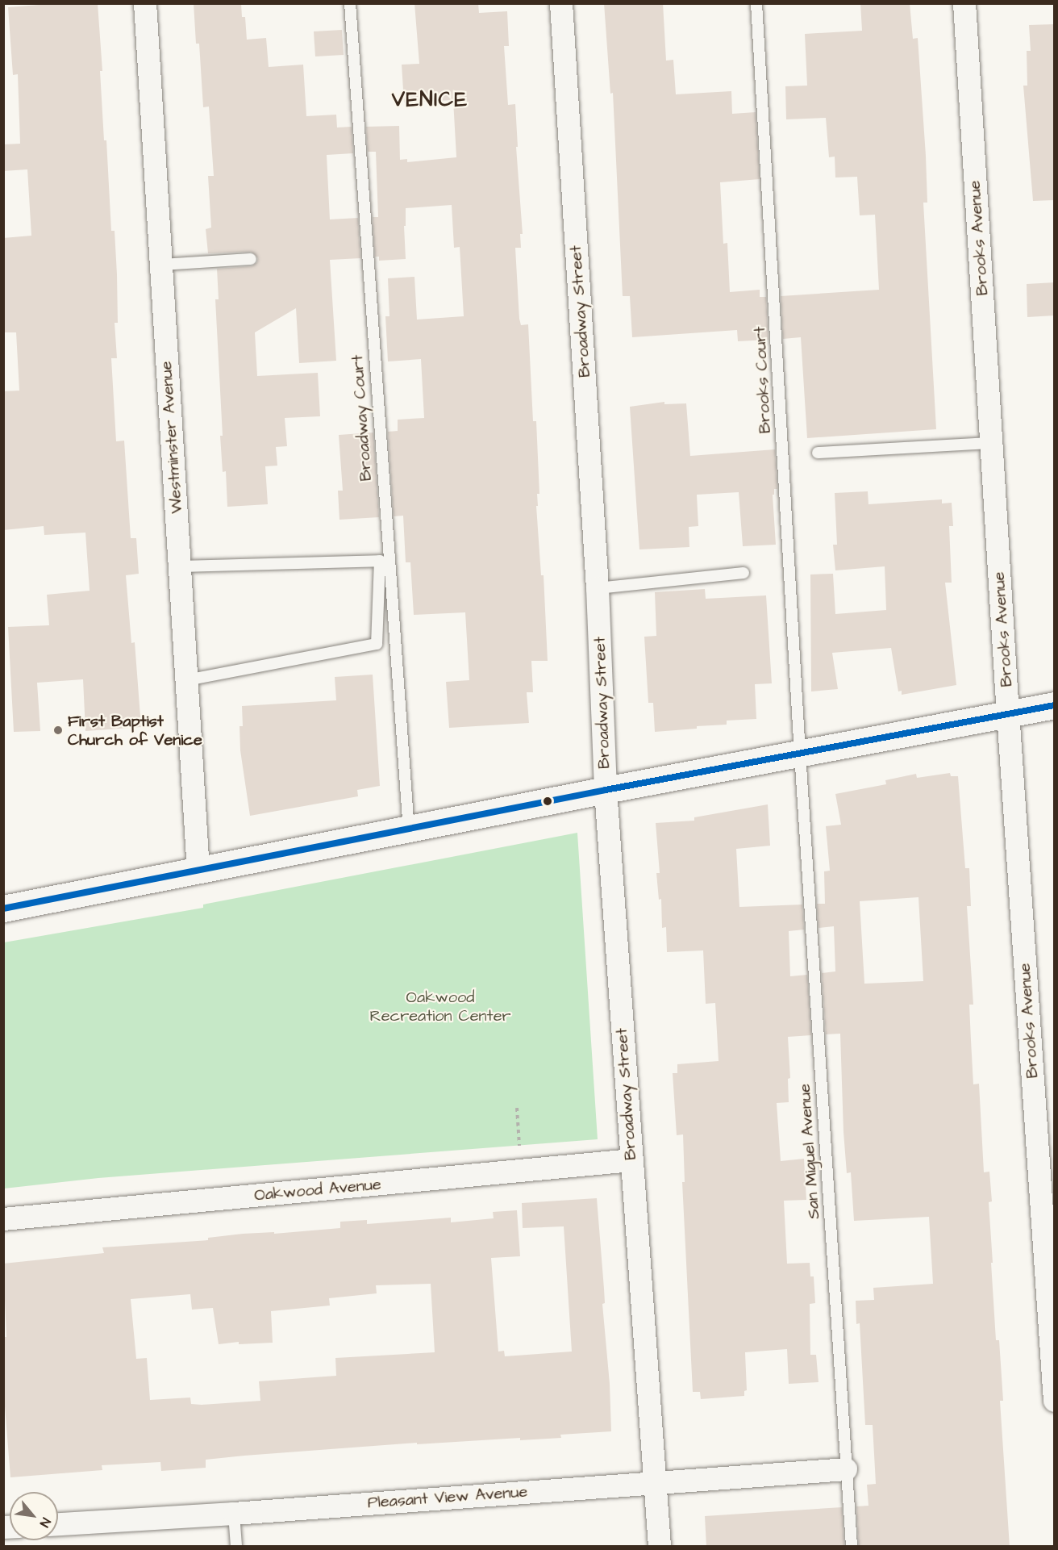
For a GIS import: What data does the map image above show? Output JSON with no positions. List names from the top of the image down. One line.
{"streets":{"street":["Brooks Avenue","Broadway Street","Westminster Avenue","Oakwood Avenue","Pleasant View Avenue"],"lane":["Brooks Court","Broadway Court","San Miguel Avenue"]},"crossings":[["Broadway Street","Oakwood Avenue"],["Broadway Street","Pleasant View Avenue"],["Brooks Court","San Miguel Avenue"],["San Miguel Avenue","Pleasant View Avenue"]],"districts":["VENICE"],"parks":["Oakwood Recreation Center"],"places":["First Baptist Church of Venice"],"north":"bottom right"}
